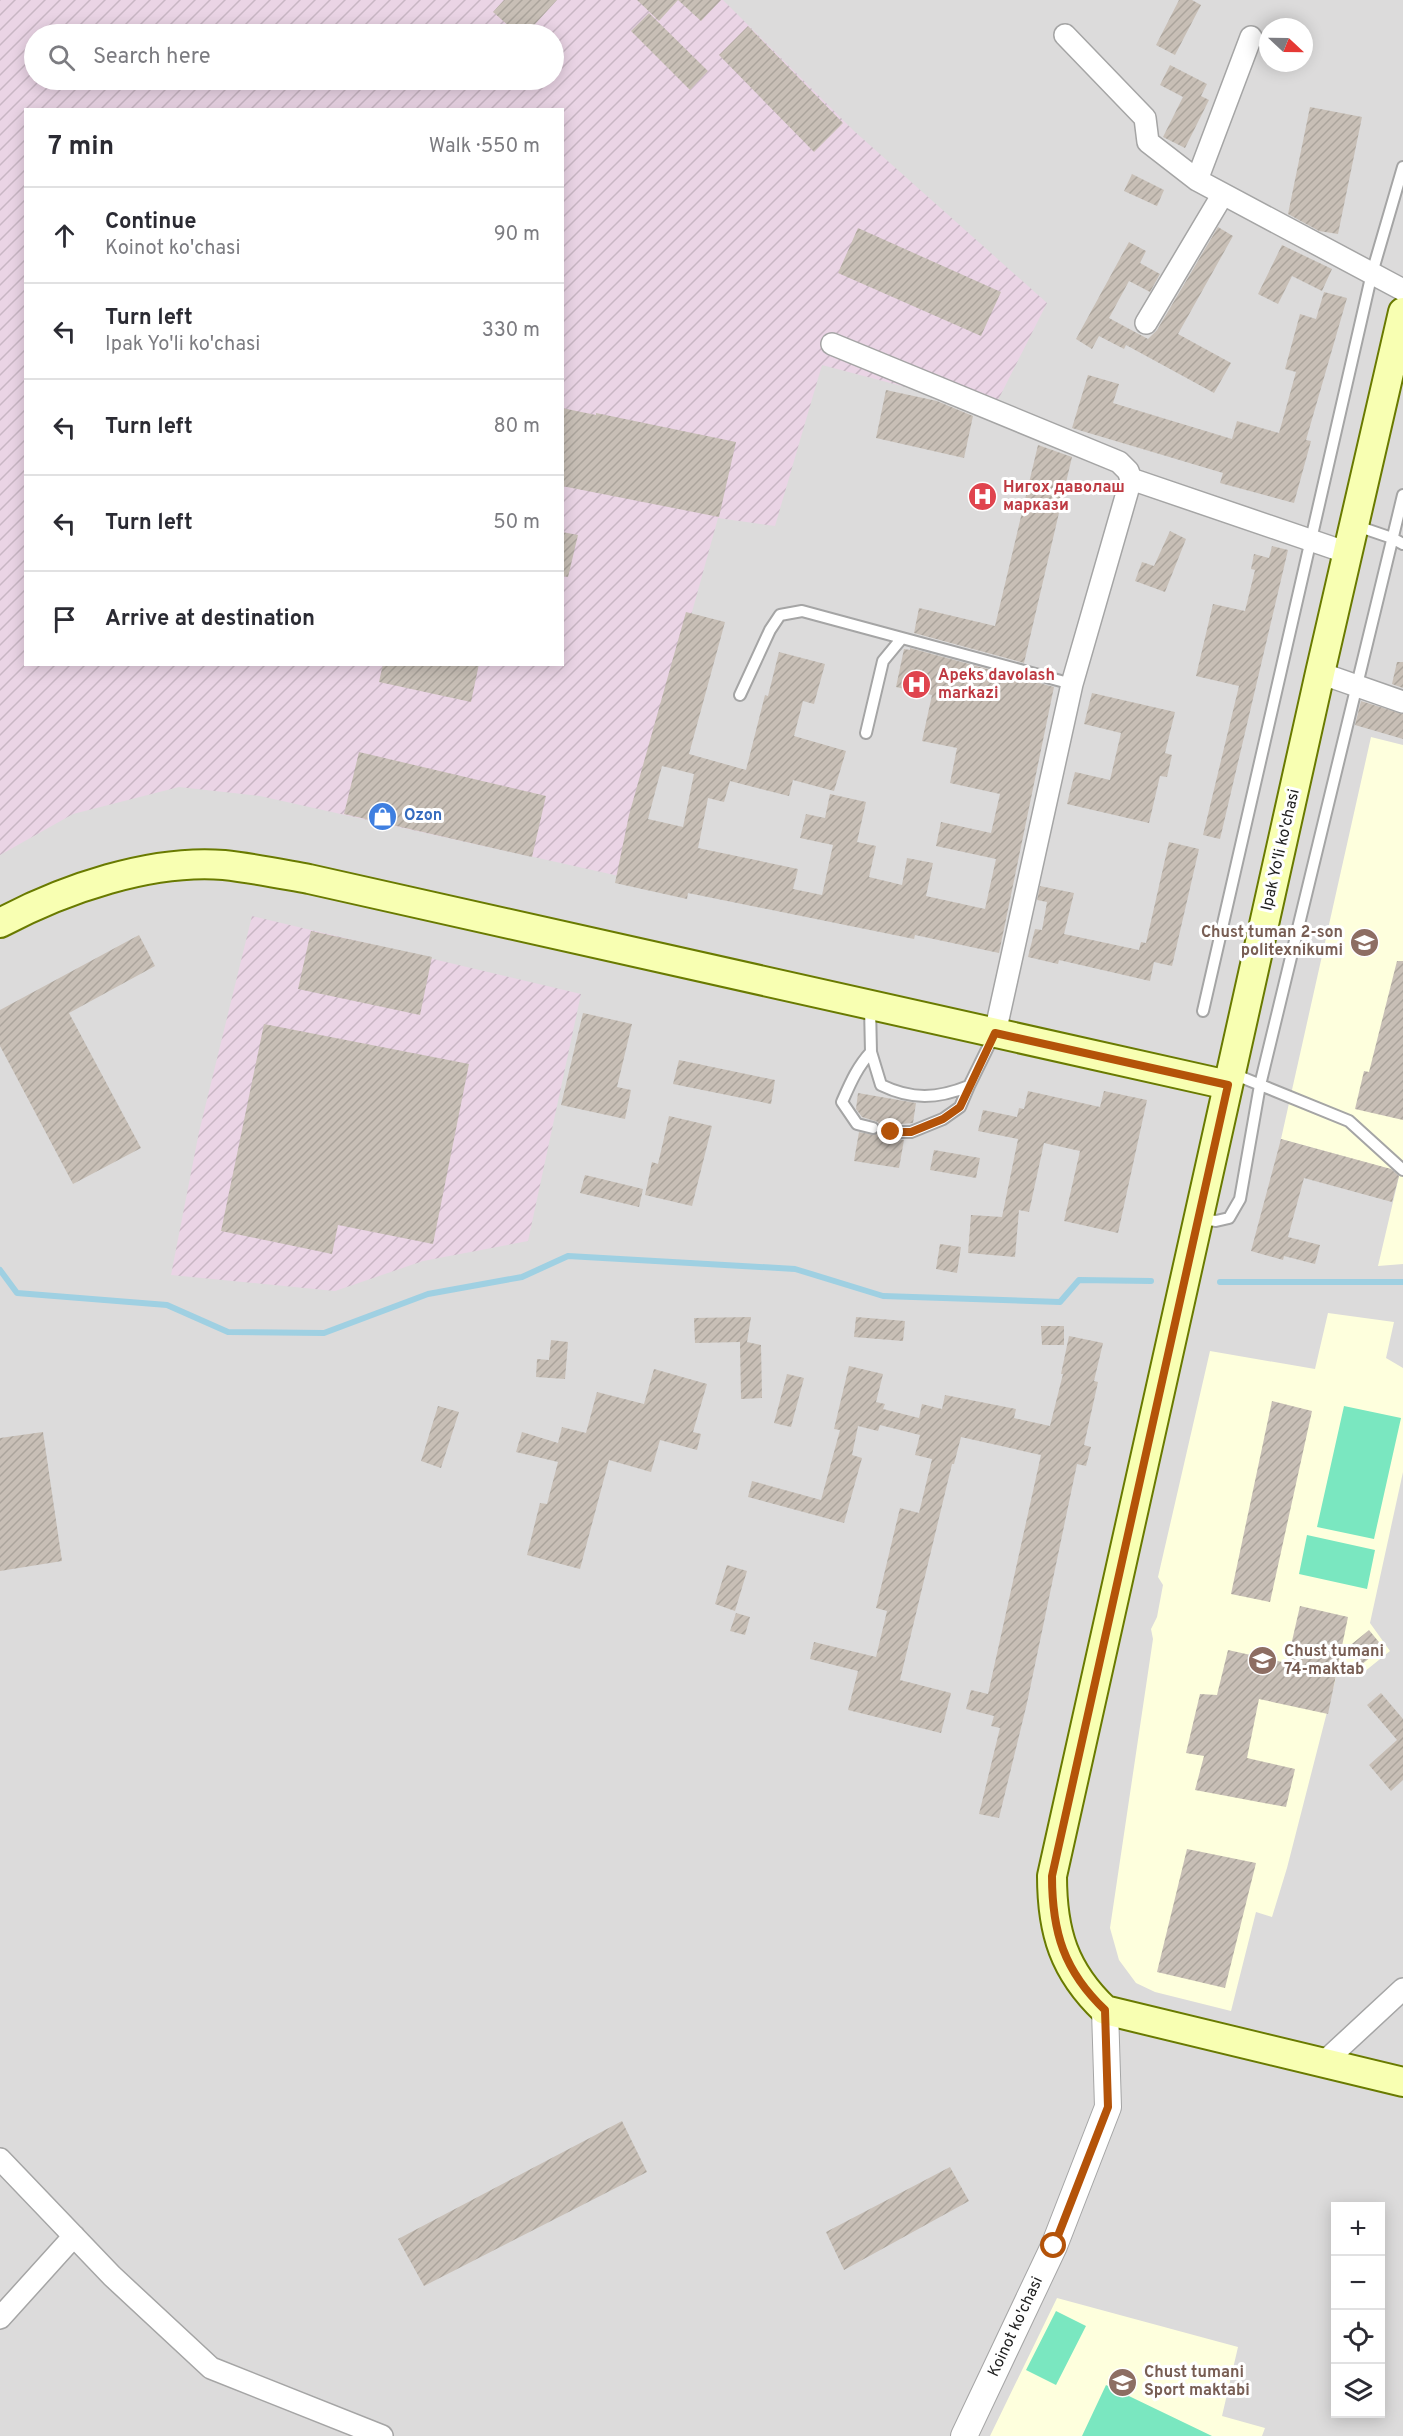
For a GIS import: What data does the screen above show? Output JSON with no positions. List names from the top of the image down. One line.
{"streets":{"main road":["Ipak Yo'li ko'chasi"],"street":["Koinot ko'chasi"]},"crossings":[["Ipak Yo'li ko'chasi","Koinot ko'chasi"]],"places":{"hospital":["Нигох даволаш маркази","Apeks davolash markazi"],"shop":["Ozon"],"school or university":["Chust tuman 2-son politexnikumi","Chust tumani 74-maktab","Chust tumani Sport maktabi"]},"north":"right","page":{"search":"Search here","heading":["7 min","Walk · 550 m"],"list":[["Continue","Koinot ko'chasi","90 m"],["Turn left","Ipak Yo'li ko'chasi","330 m"],["Turn left","80 m"],["Turn left","50 m"],"Arrive at destination"],"map_buttons":["+","−"]}}
